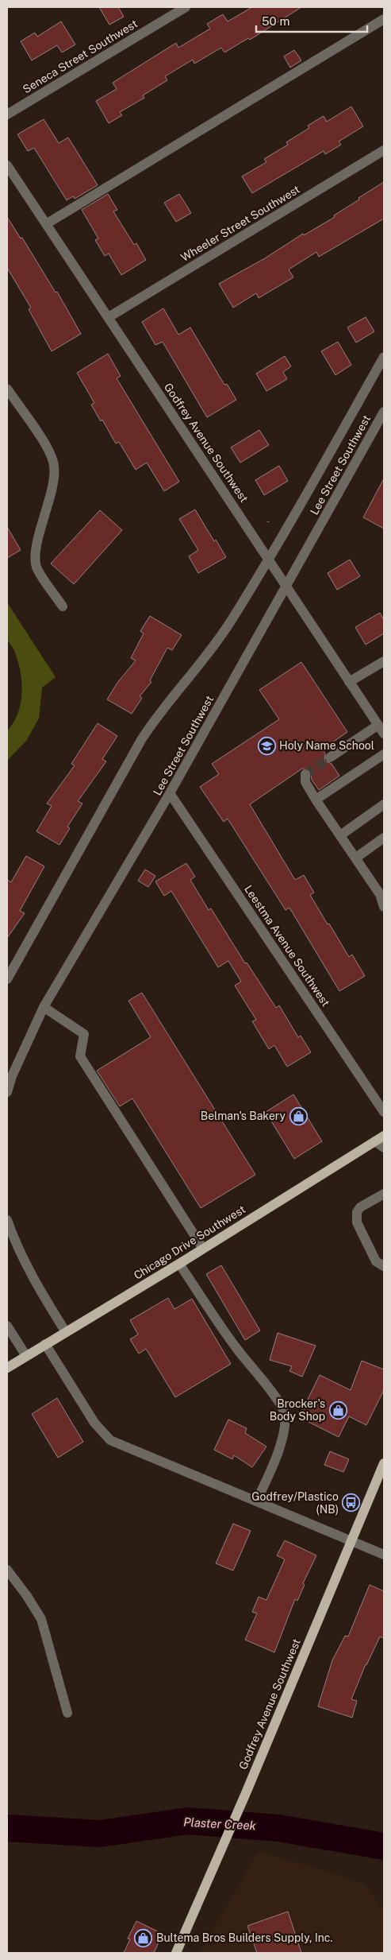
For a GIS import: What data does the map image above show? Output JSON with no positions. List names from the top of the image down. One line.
{"streets":{"main road":["Godfrey Avenue Southwest","Chicago Drive Southwest"],"street":["Seneca Street Southwest","Wheeler Street Southwest","Lee Street Southwest","Leestma Avenue Southwest"]},"crossings":[["Wheeler Street Southwest","Godfrey Avenue Southwest"],["Godfrey Avenue Southwest","Lee Street Southwest"],["Lee Street Southwest","Leestma Avenue Southwest"]],"water":["Plaster Creek"],"places":{"school or university":["Holy Name School"],"shop":["Belman's Bakery","Brocker's Body Shop","Bultema Bros Builders Supply, Inc."],"bus stop":["Godfrey/Plastico (NB)"]},"scale_bar":"50 m"}
